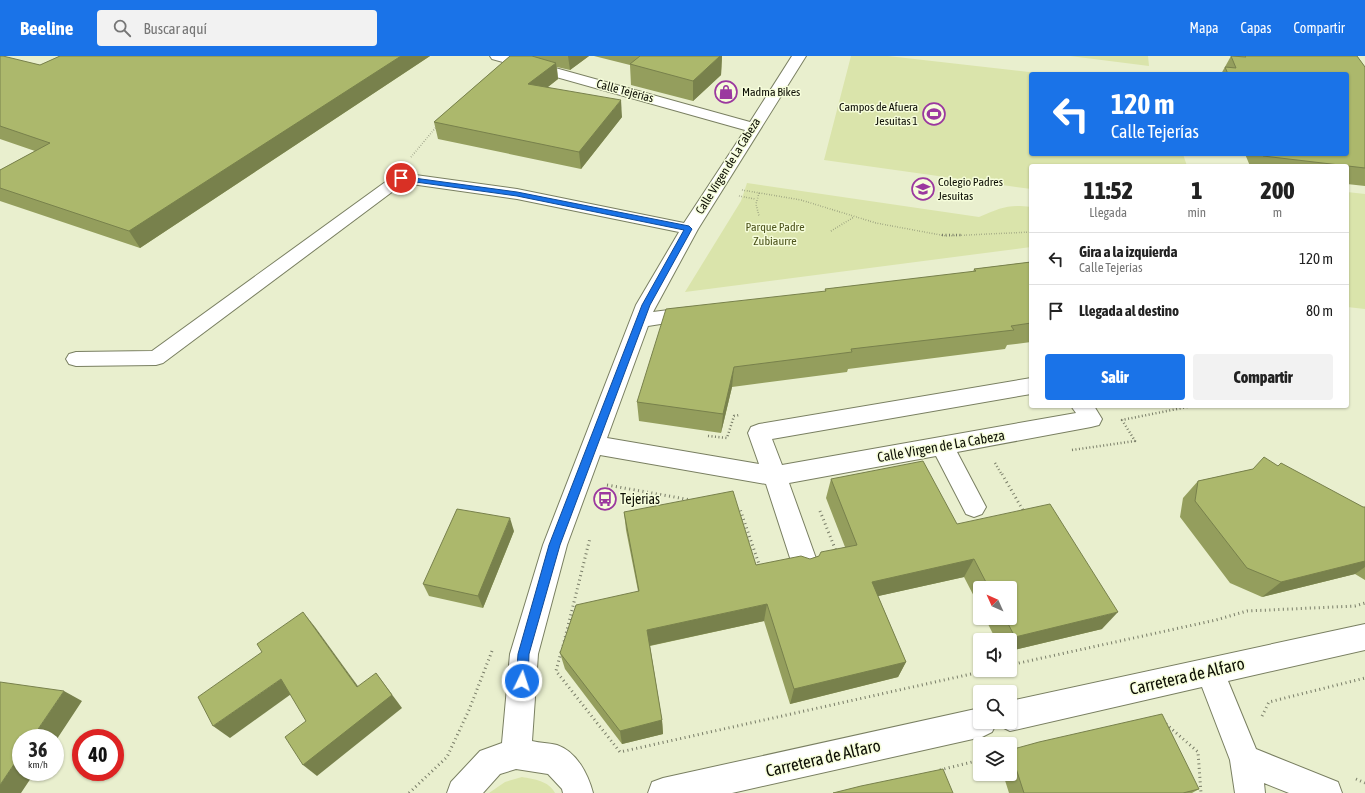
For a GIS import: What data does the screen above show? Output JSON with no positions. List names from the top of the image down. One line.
{"streets":{"street":["Calle Tejerías","Calle Virgen de La Cabeza","Carretera de Alfaro"]},"crossings":[["Calle Tejerías","Calle Virgen de La Cabeza"]],"parks":["Parque Padre Zubiaurre"],"places":{"shop":["Madma Bikes"],"sports":["Campos de Afuera Jesuitas 1"],"school or university":["Colegio Padres Jesuitas"],"bus stop":["Tejerias"]},"north":"top left","page":{"header":"Beeline","search":"Buscar aquí","nav":["Mapa","Capas","Compartir"],"turn":["120 m","Calle Tejerías"],"eta":["11:52","Llegada","1","min","200","m"],"list":[{"name":"Gira a la izquierda","note":"Calle Tejerías","value":"120 m"},{"name":"Llegada al destino","value":"80 m"}],"buttons":["Salir","Compartir"],"speed":"36 km/h","limit":"40"}}
